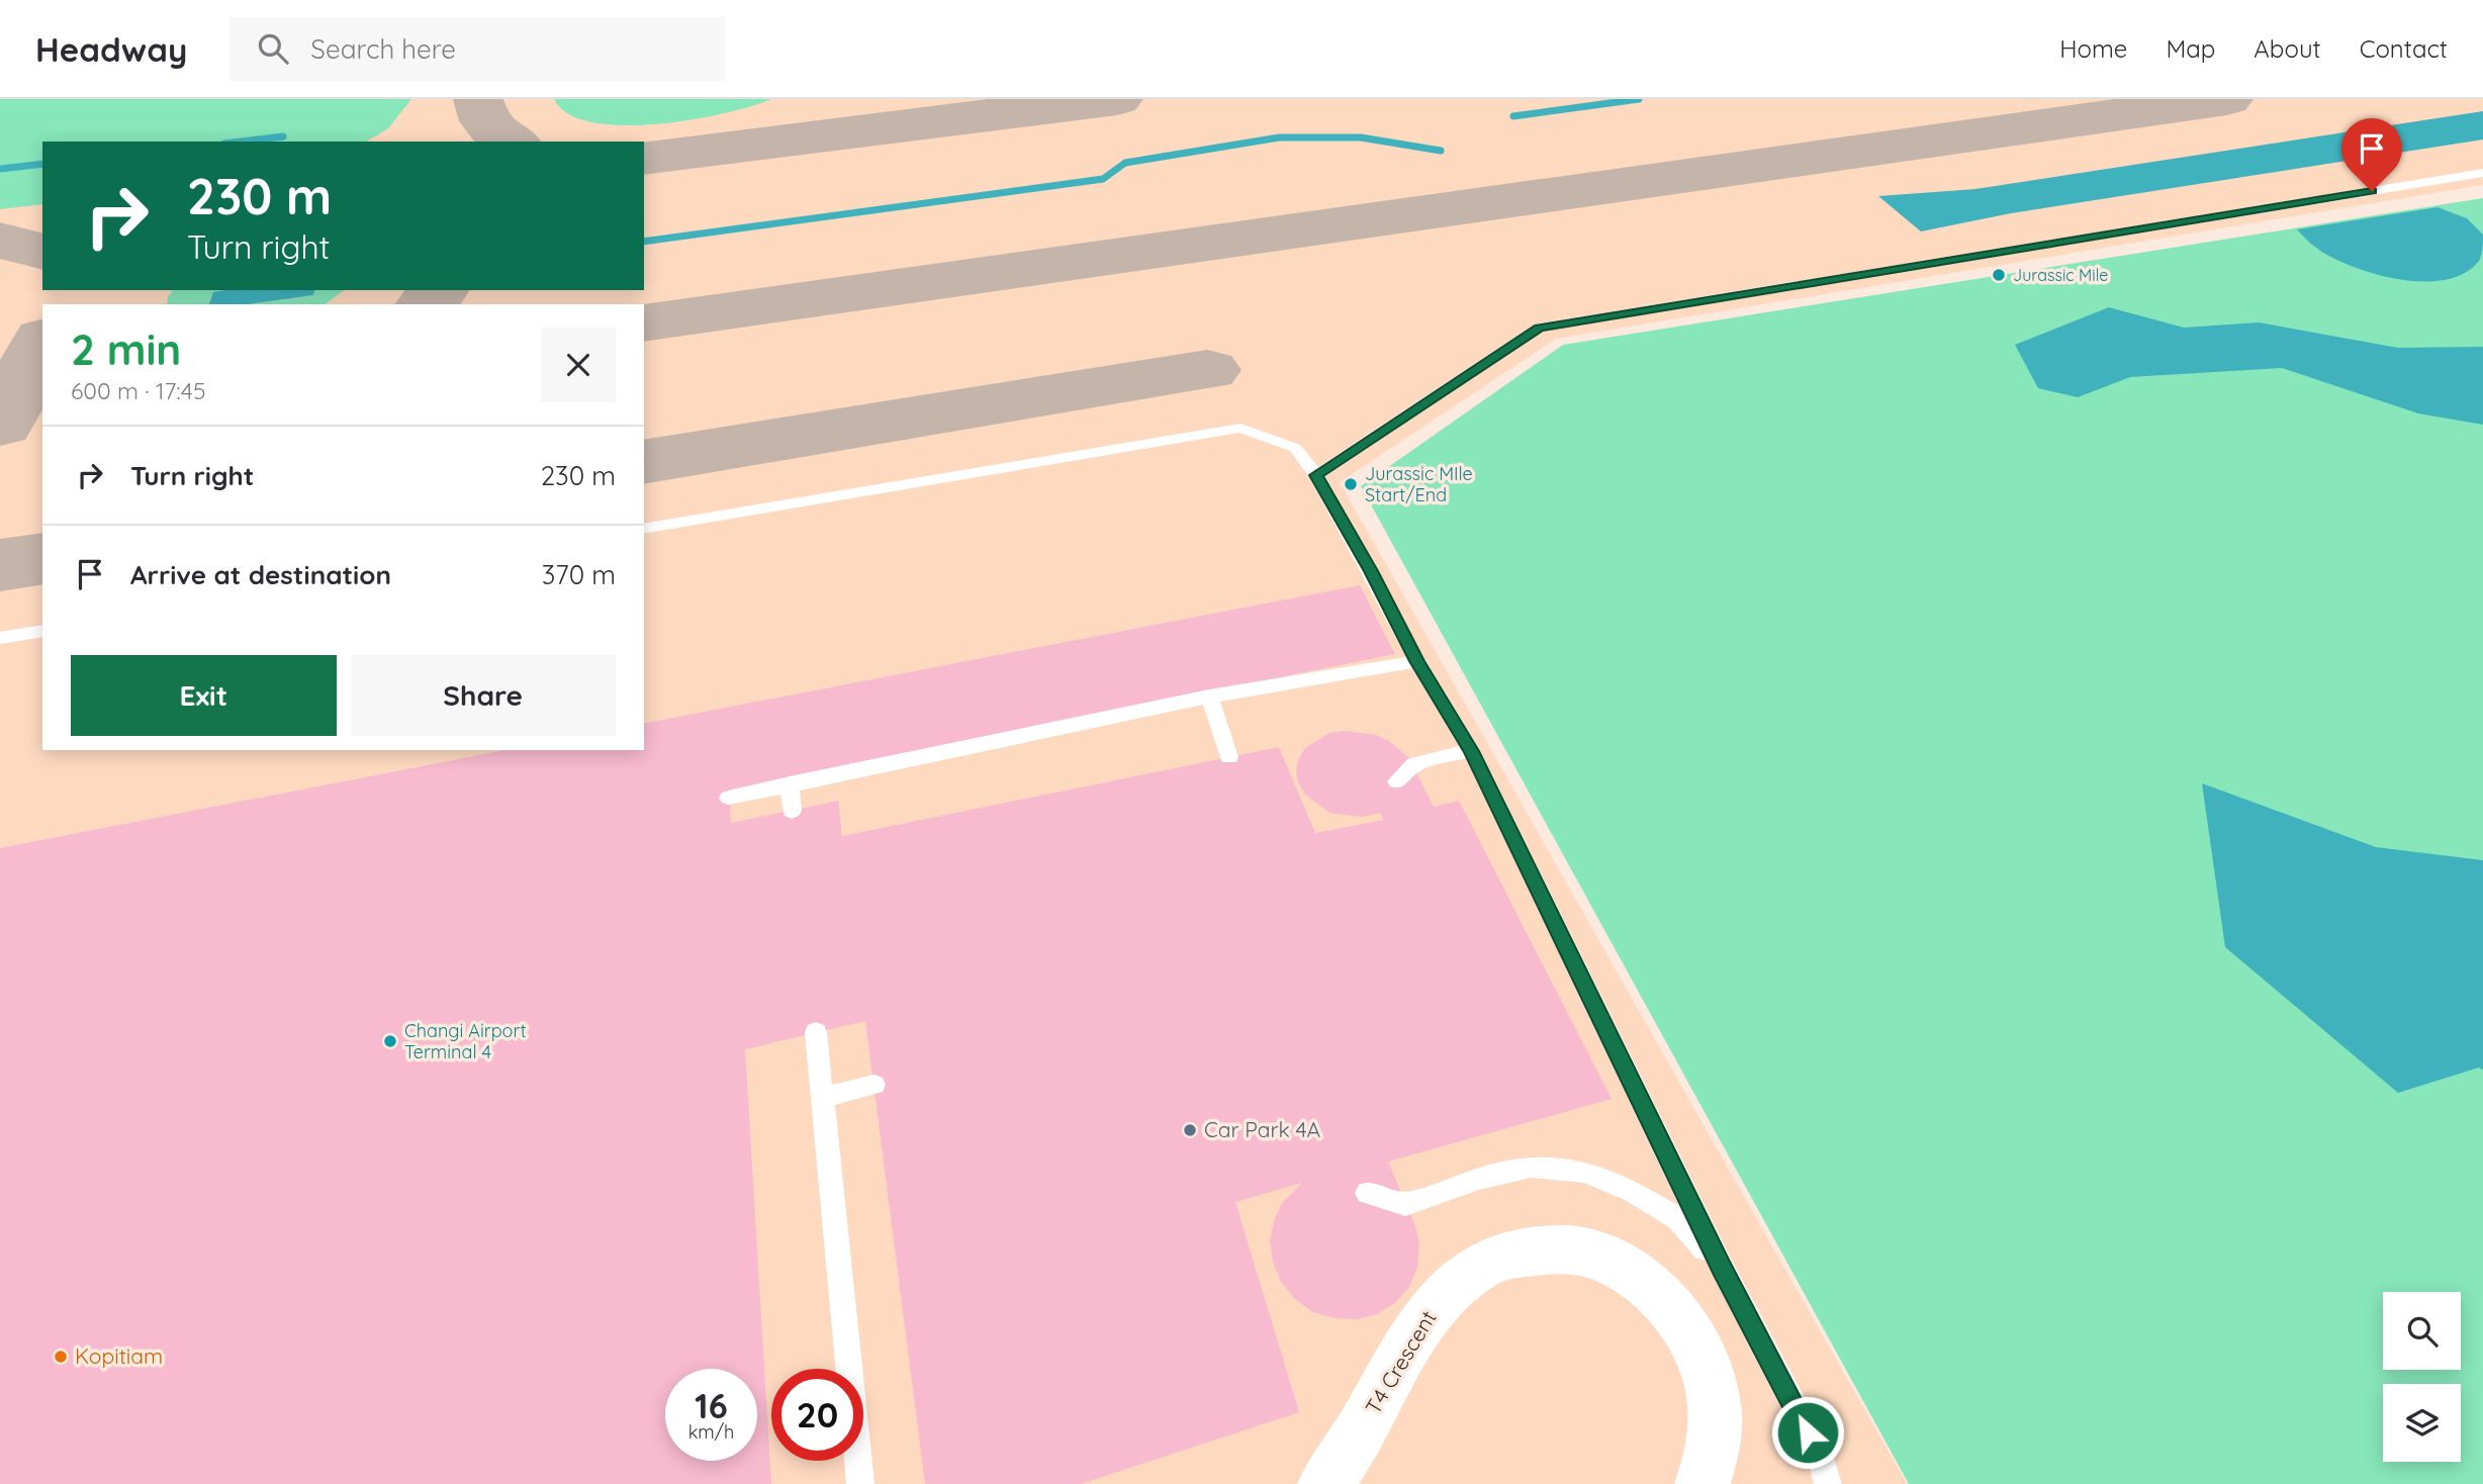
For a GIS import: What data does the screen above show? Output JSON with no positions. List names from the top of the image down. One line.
{"streets":{"main road":["T4 Crescent"]},"places":["Jurassic Mile","Jurassic MIle Start/End","Changi Airport Terminal 4","Car Park 4A","Kopitiam"],"page":{"header":"Headway","search":"Search here","nav":["Home","Map","About","Contact"],"turn":["230 m","Turn right"],"heading":["2 min","600 m · 17:45"],"list":[{"name":"Turn right","value":"230 m"},{"name":"Arrive at destination","value":"370 m"}],"buttons":["Exit","Share"],"speed":"16 km/h","limit":"20"}}
